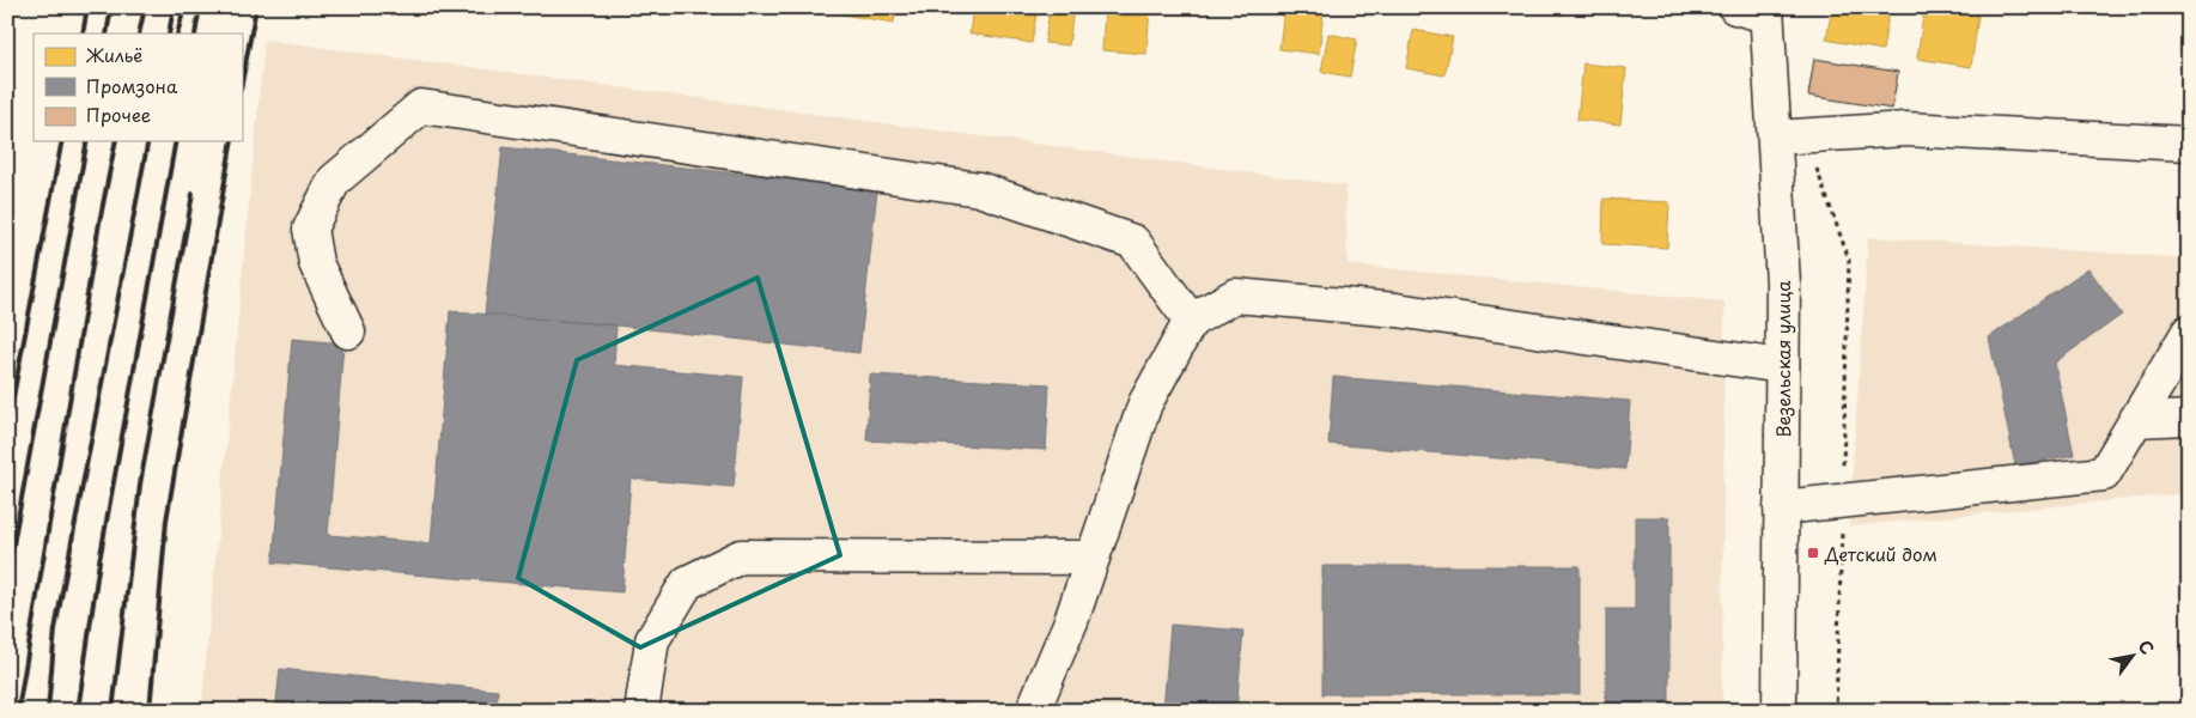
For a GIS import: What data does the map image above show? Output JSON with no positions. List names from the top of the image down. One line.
{"streets":{"street":["Везельская улица"]},"places":{"transit":["Детский дом"]},"legend":["Жильё","Промзона","Прочее"],"north":"top right"}
